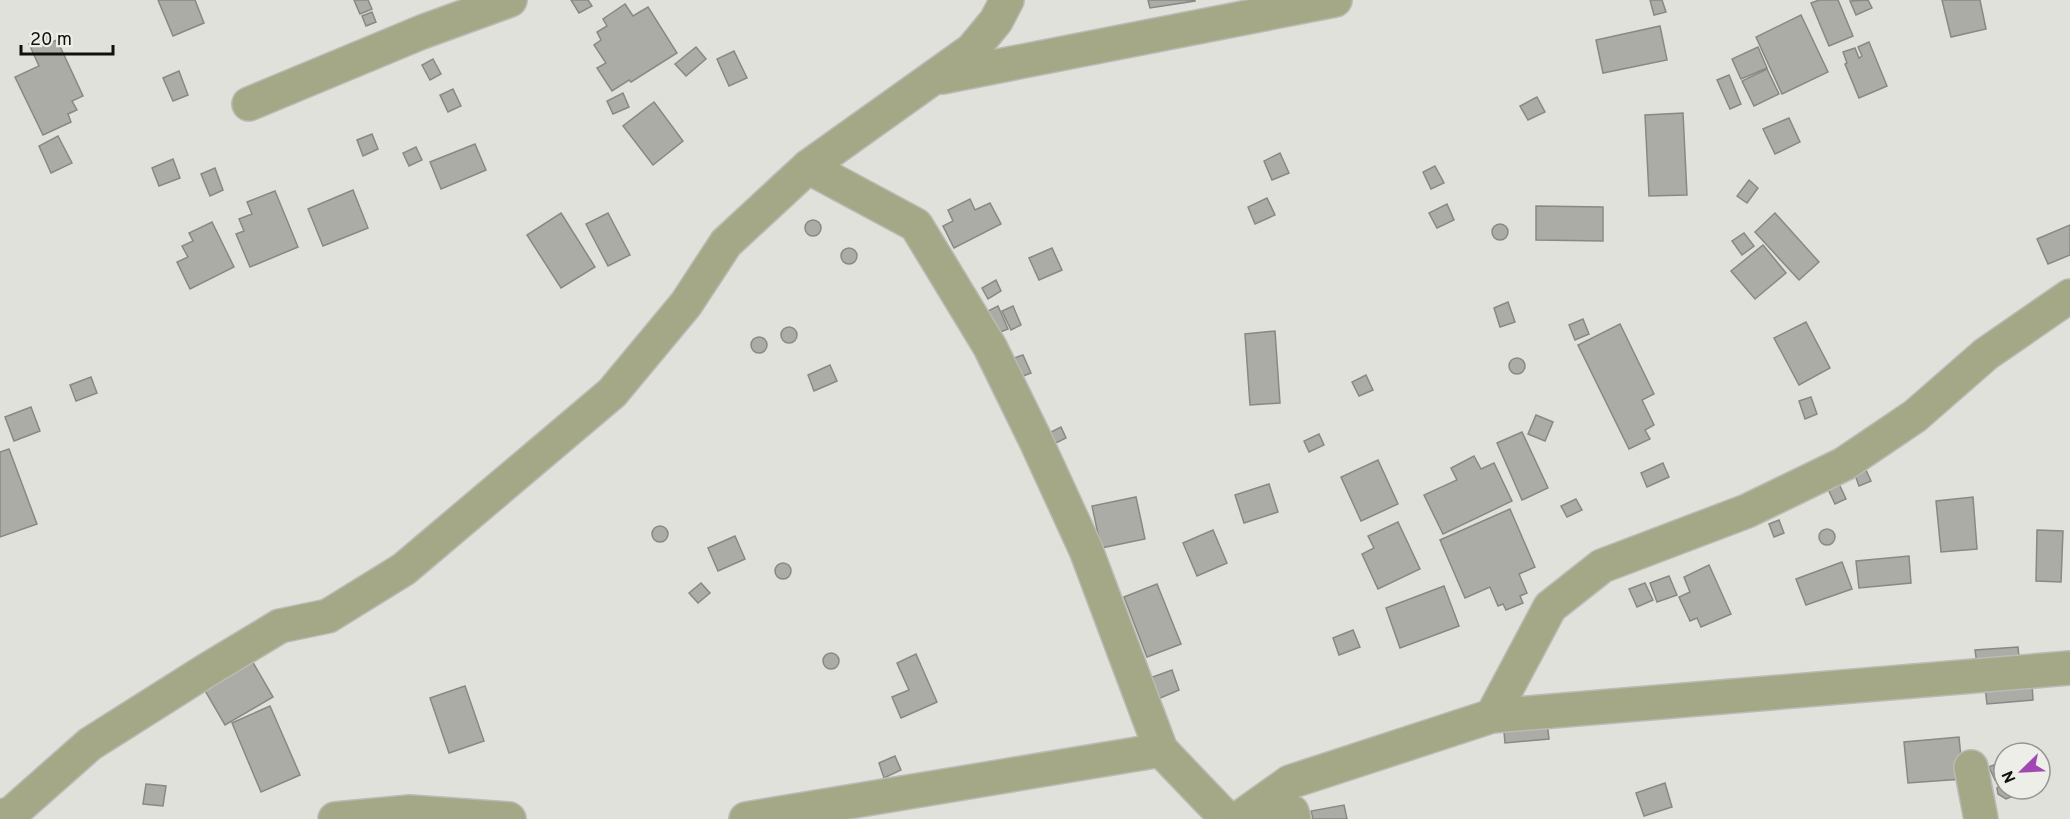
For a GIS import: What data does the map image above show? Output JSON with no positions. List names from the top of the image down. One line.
{"scale_bar":"20 m","north":"bottom left"}
